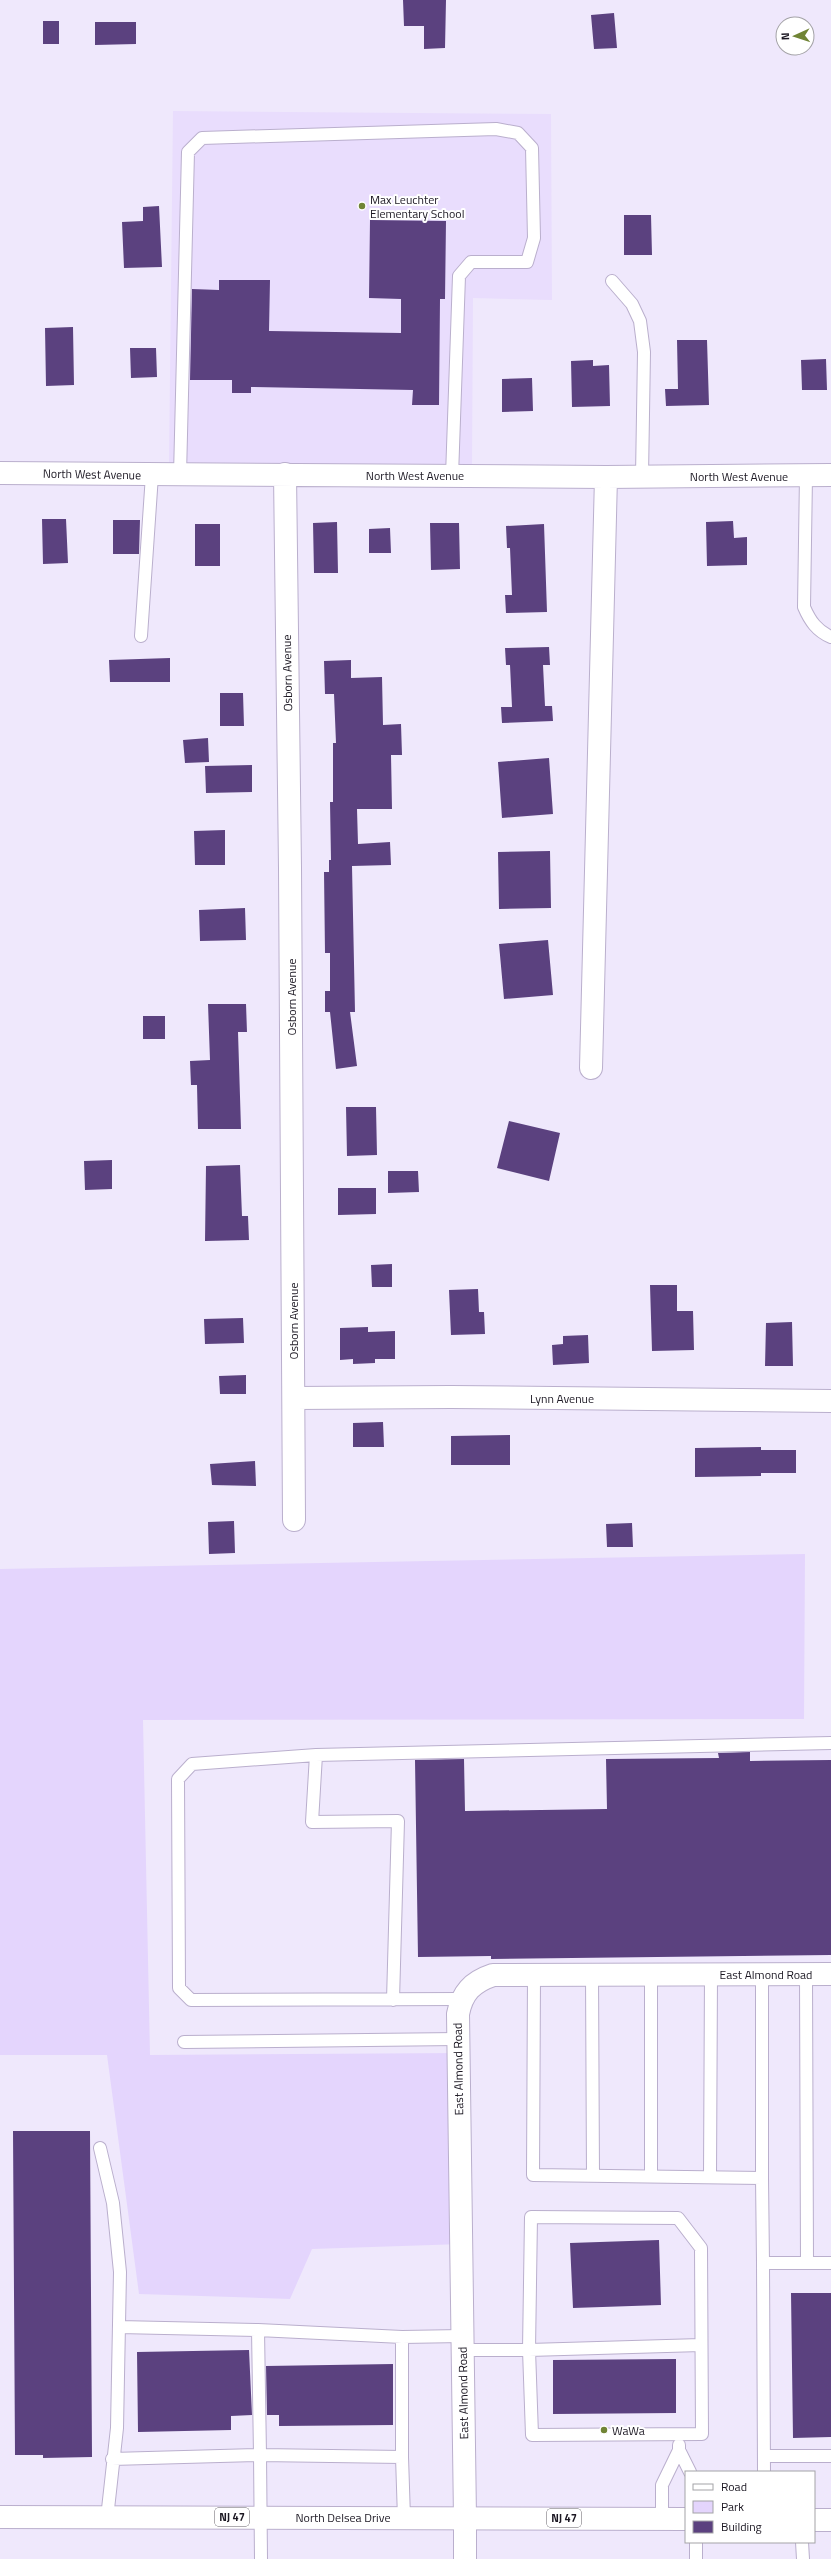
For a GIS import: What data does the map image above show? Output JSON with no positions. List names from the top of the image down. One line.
{"streets":{"street":["North West Avenue","Osborn Avenue","Lynn Avenue","East Almond Road","NJ 47","North Delsea Drive"]},"crossings":[["North West Avenue","Osborn Avenue"],["Osborn Avenue","Lynn Avenue"],["East Almond Road","North Delsea Drive"]],"places":["Max Leuchter Elementary School","WaWa"],"legend":["Road","Park","Building"],"north":"left"}
